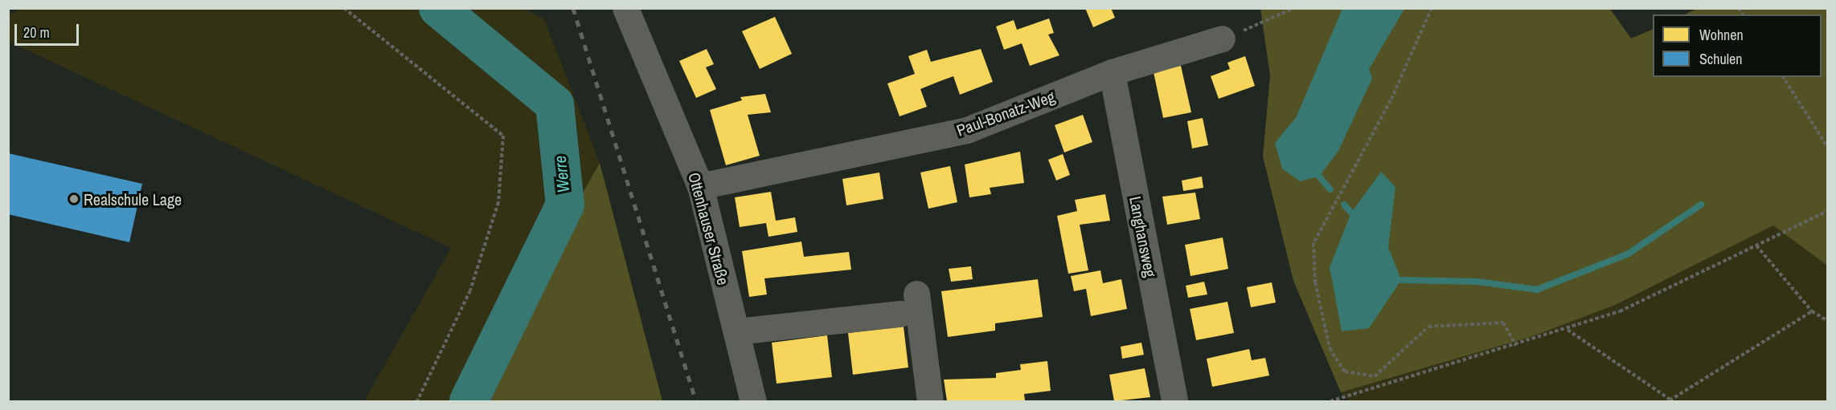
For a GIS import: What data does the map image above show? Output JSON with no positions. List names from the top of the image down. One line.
{"streets":{"street":["Paul-Bonatz-Weg","Ottenhauser Straße","Langhansweg"]},"crossings":[["Paul-Bonatz-Weg","Ottenhauser Straße"],["Paul-Bonatz-Weg","Langhansweg"]],"water":["Werre"],"places":["Realschule Lage"],"legend":["Wohnen","Schulen"],"scale_bar":"20 m"}
